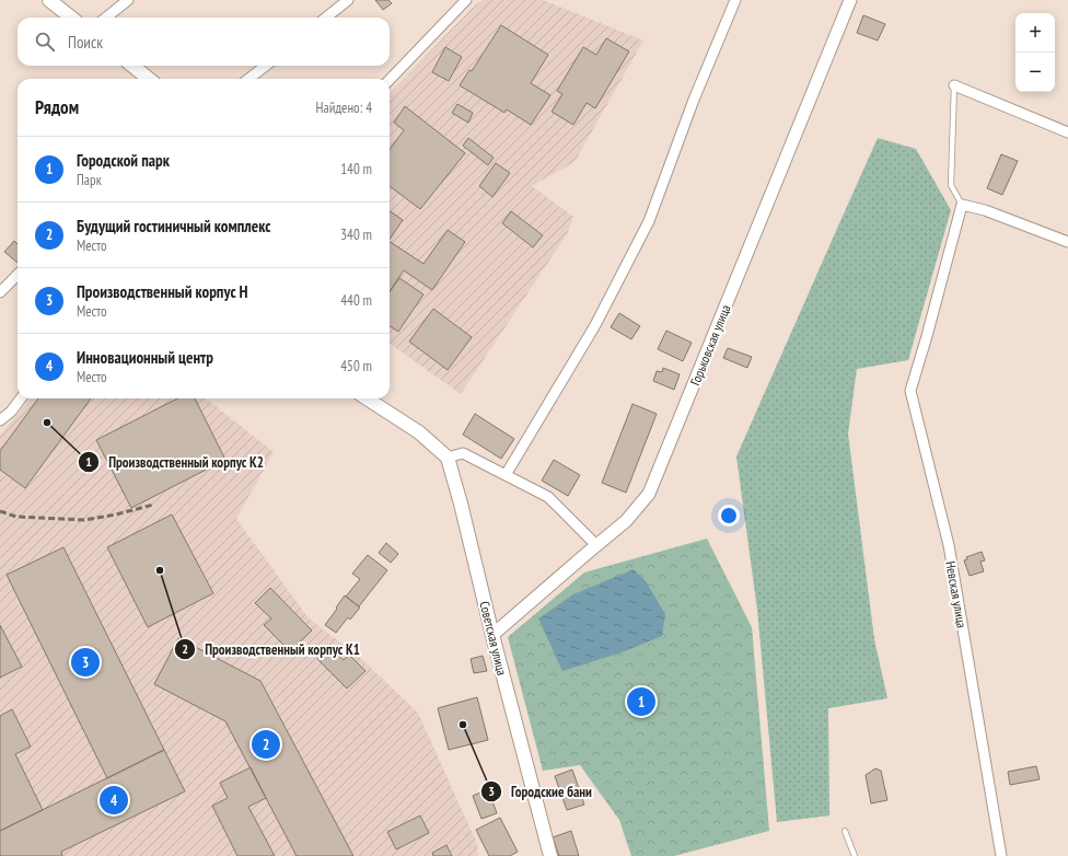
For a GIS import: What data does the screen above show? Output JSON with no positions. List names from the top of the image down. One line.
{"streets":{"main road":["Советская улица"],"street":["Горьковская улица","Невская улица"]},"crossings":[["Горьковская улица","Советская улица"]],"places":["Производственный корпус K2","Производственный корпус K1","Городские бани"],"page":{"map_buttons":["+","−"],"search":"Поиск","heading":["Рядом","Найдено: 4"],"list":[{"mark":"1","name":"Городской парк","note":"Парк","value":"140 m"},{"mark":"2","name":"Будущий гостиничный комплекс","note":"Место","value":"340 m"},{"mark":"3","name":"Производственный корпус H","note":"Место","value":"440 m"},{"mark":"4","name":"Инновационный центр","note":"Место","value":"450 m"}],"pins":["3","1","2","4"]}}
